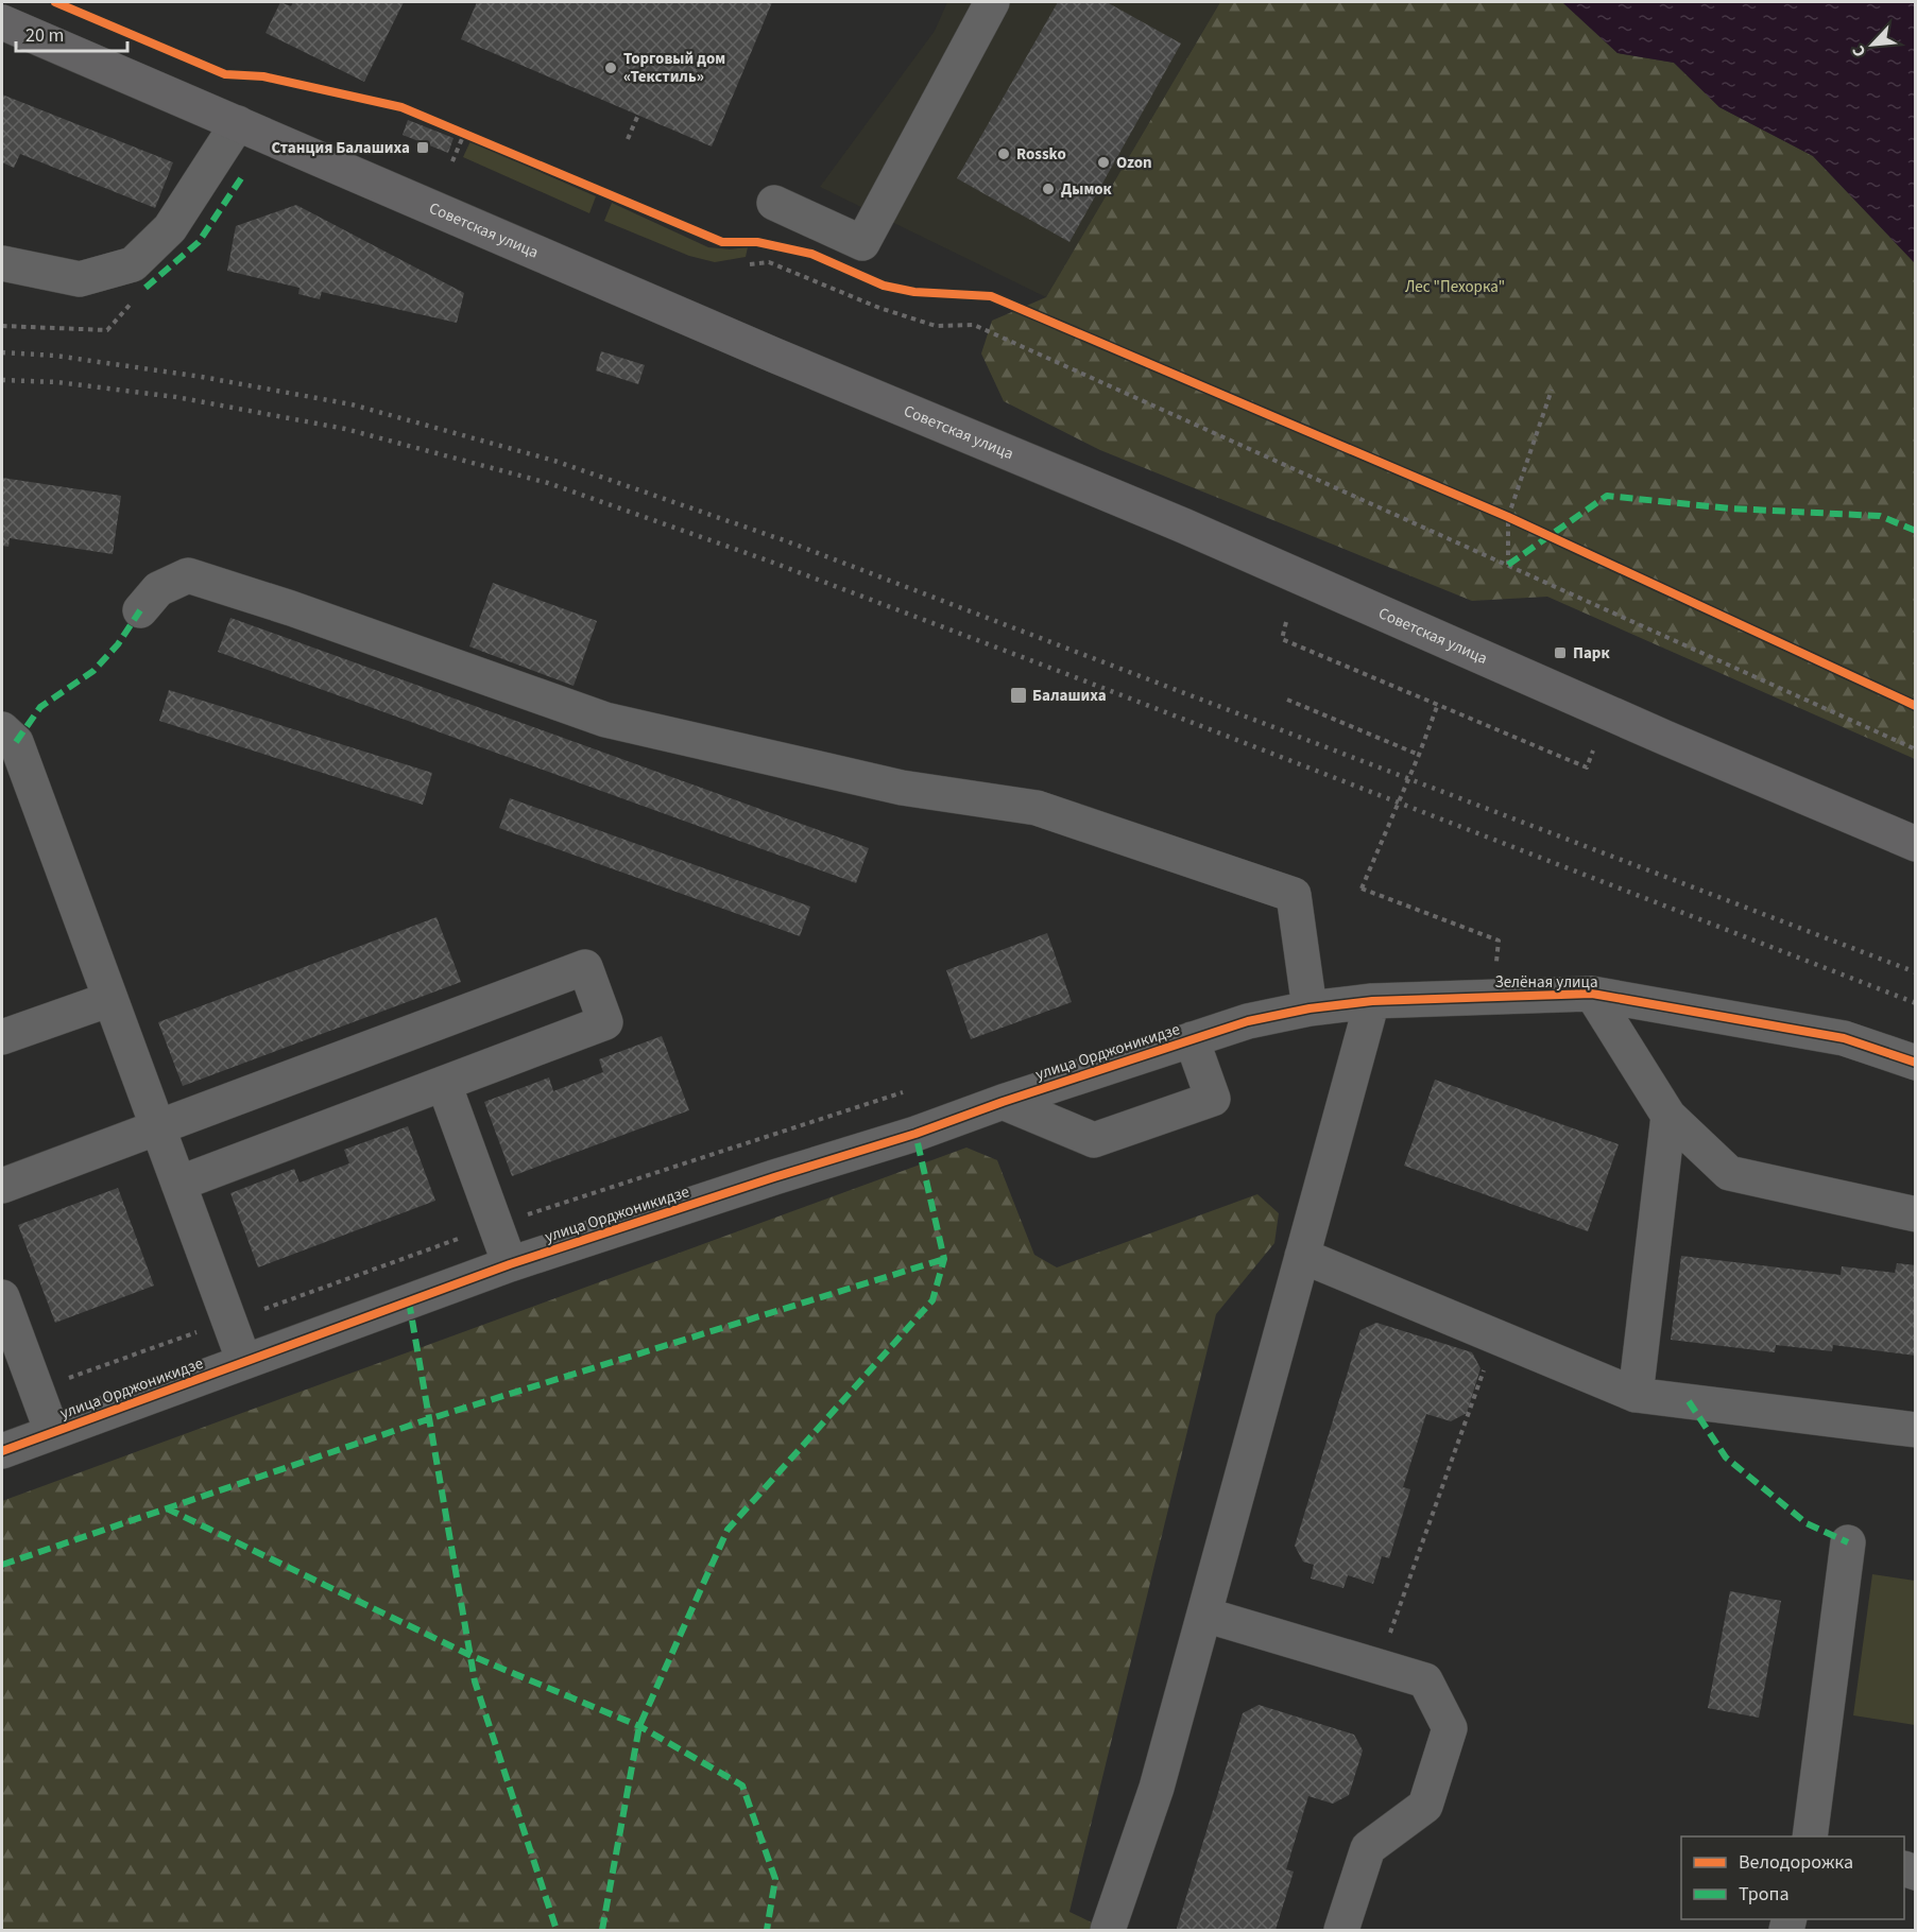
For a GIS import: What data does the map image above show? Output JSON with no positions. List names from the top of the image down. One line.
{"streets":{"main road":["Советская улица"],"street":["Зелёная улица","улица Орджоникидзе"]},"crossings":[["Зелёная улица","улица Орджоникидзе"]],"parks":["Лес \"Пехорка\""],"places":{"other":["Торговый дом «Текстиль»","Rossko","Ozon","Дымок"],"transit":["Станция Балашиха","Парк","Балашиха"]},"legend":["Велодорожка","Тропа"],"scale_bar":"20 m","north":"bottom left"}
